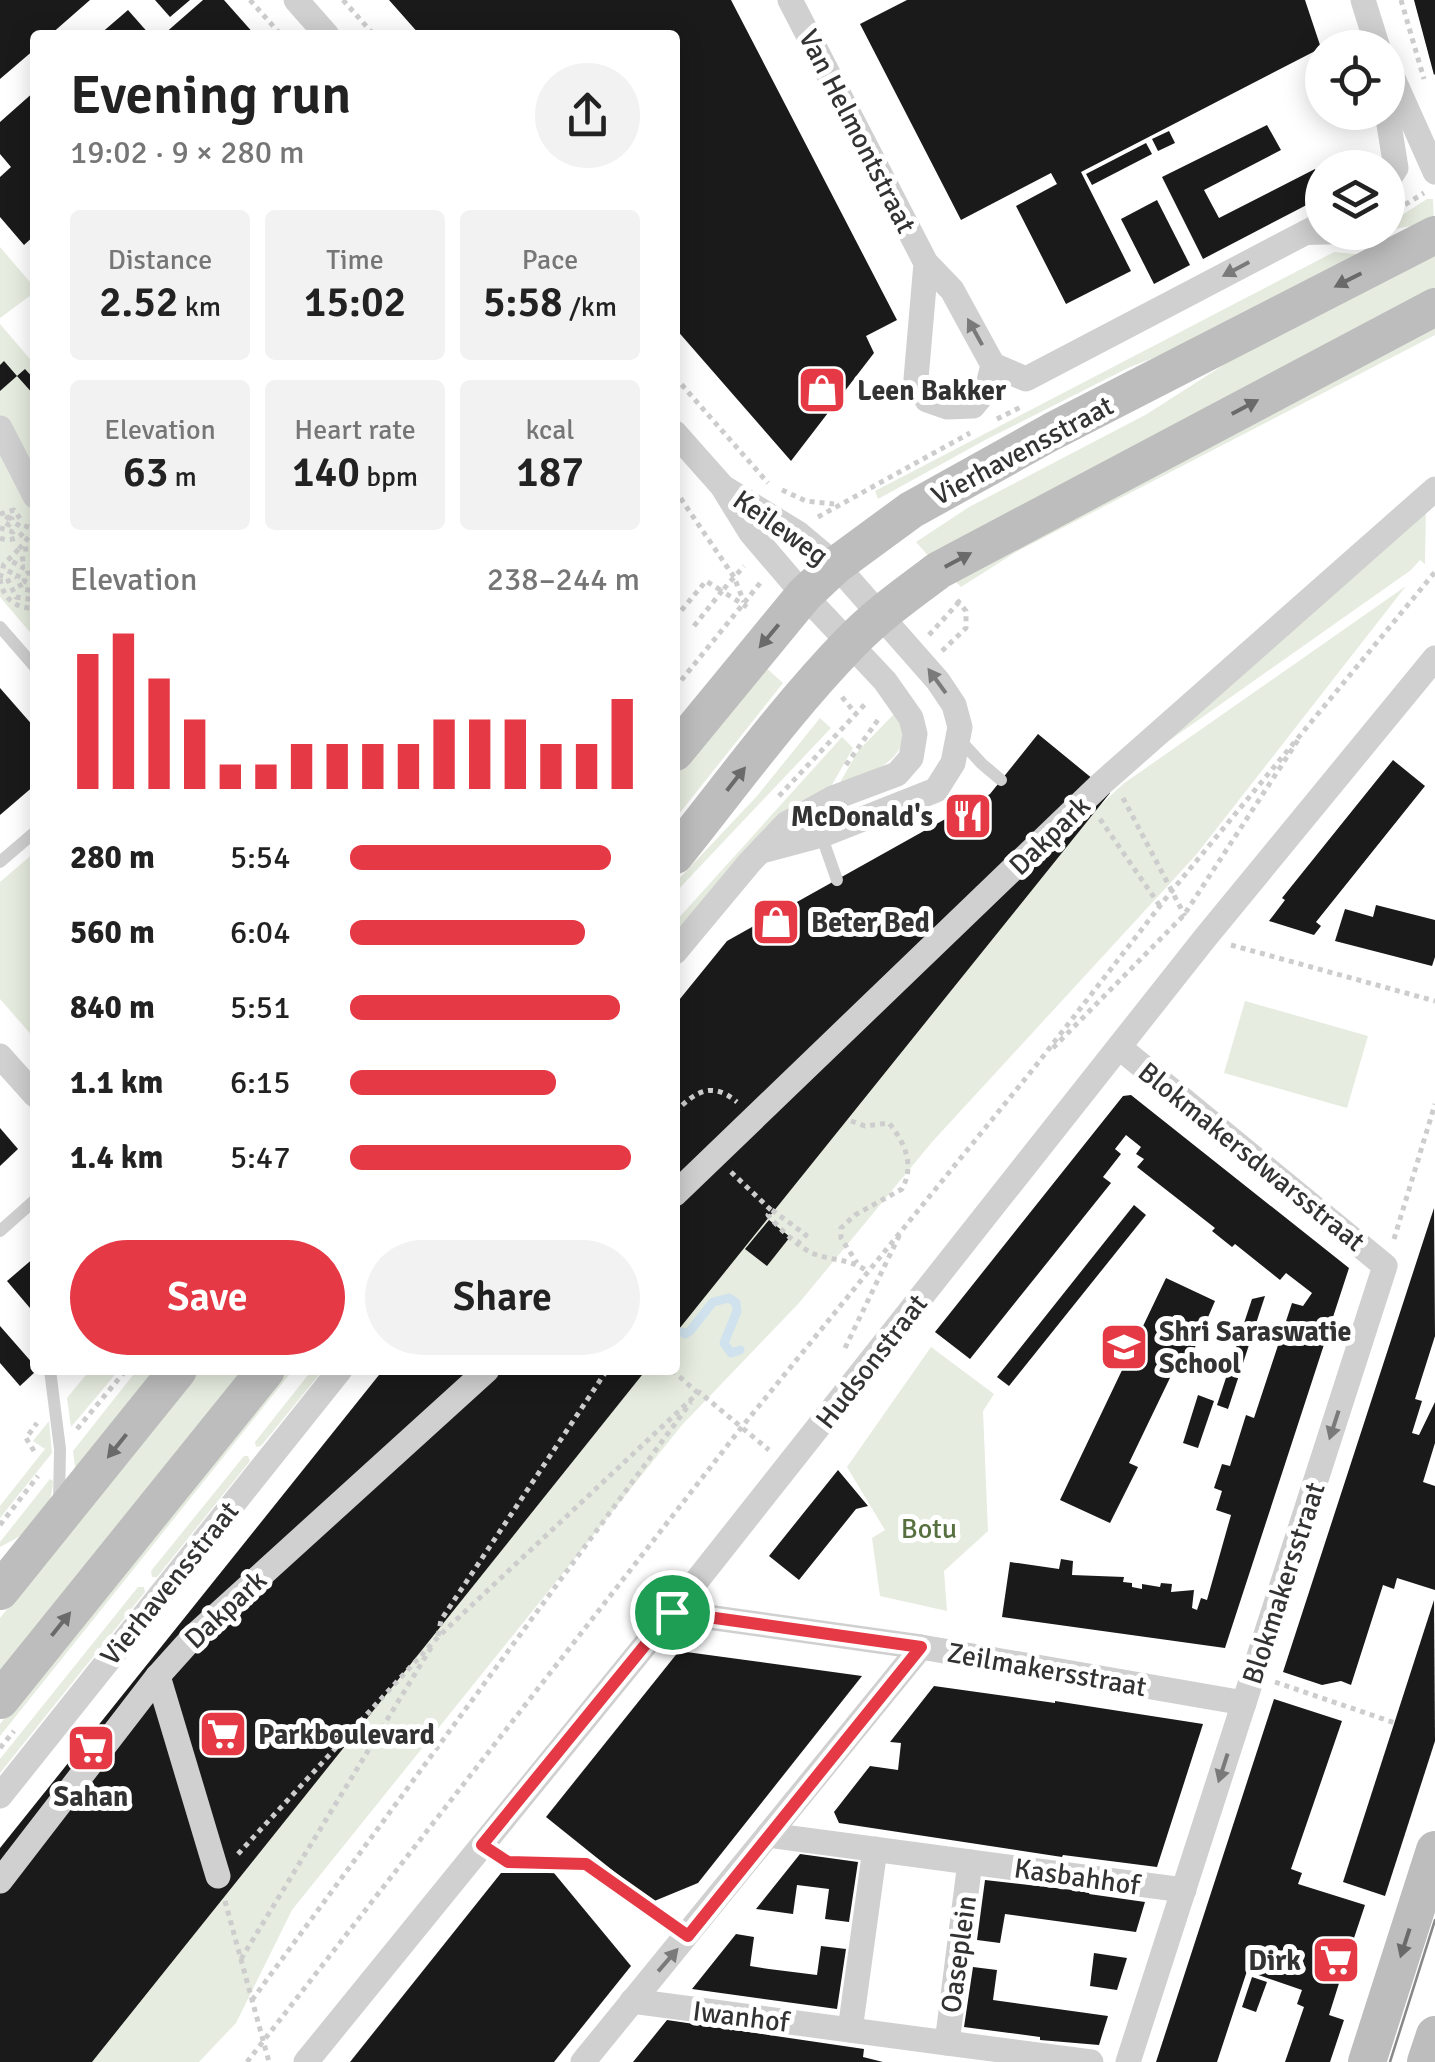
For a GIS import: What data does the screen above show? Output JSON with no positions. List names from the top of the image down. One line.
{"streets":{"main road":["Vierhavensstraat"],"street":["Van Helmontstraat","Keileweg","Dakpark","Blokmakersdwarsstraat","Hudsonstraat","Blokmakersstraat","Zeilmakersstraat","Kasbahhof","Oaseplein","Iwanhof"]},"crossings":[["Vierhavensstraat","Keileweg"],["Blokmakersdwarsstraat","Hudsonstraat"],["Blokmakersdwarsstraat","Blokmakersstraat"],["Hudsonstraat","Zeilmakersstraat"],["Blokmakersstraat","Zeilmakersstraat"],["Blokmakersstraat","Kasbahhof"],["Kasbahhof","Oaseplein"],["Oaseplein","Iwanhof"]],"one_way":["Blokmakersstraat"],"parks":["Botu"],"places":{"shop":["Leen Bakker","Beter Bed"],"restaurant":["McDonald's"],"school or university":["Shri Saraswatie School"],"supermarket":["Parkboulevard","Sahan","Dirk"]},"page":{"heading":["Evening run","19:02 · 9 × 280 m"],"stats":[["Distance","2.52 km"],["Time","15:02"],["Pace","5:58 /km"],["Elevation","63 m"],["Heart rate","140 bpm"],["kcal","187"]],"chart":["Elevation","238–244 m"],"list":[{"name":"280 m","note":"5:54"},{"name":"560 m","note":"6:04"},{"name":"840 m","note":"5:51"},{"name":"1.1 km","note":"6:15"},{"name":"1.4 km","note":"5:47"}],"buttons":["Save","Share"]}}
